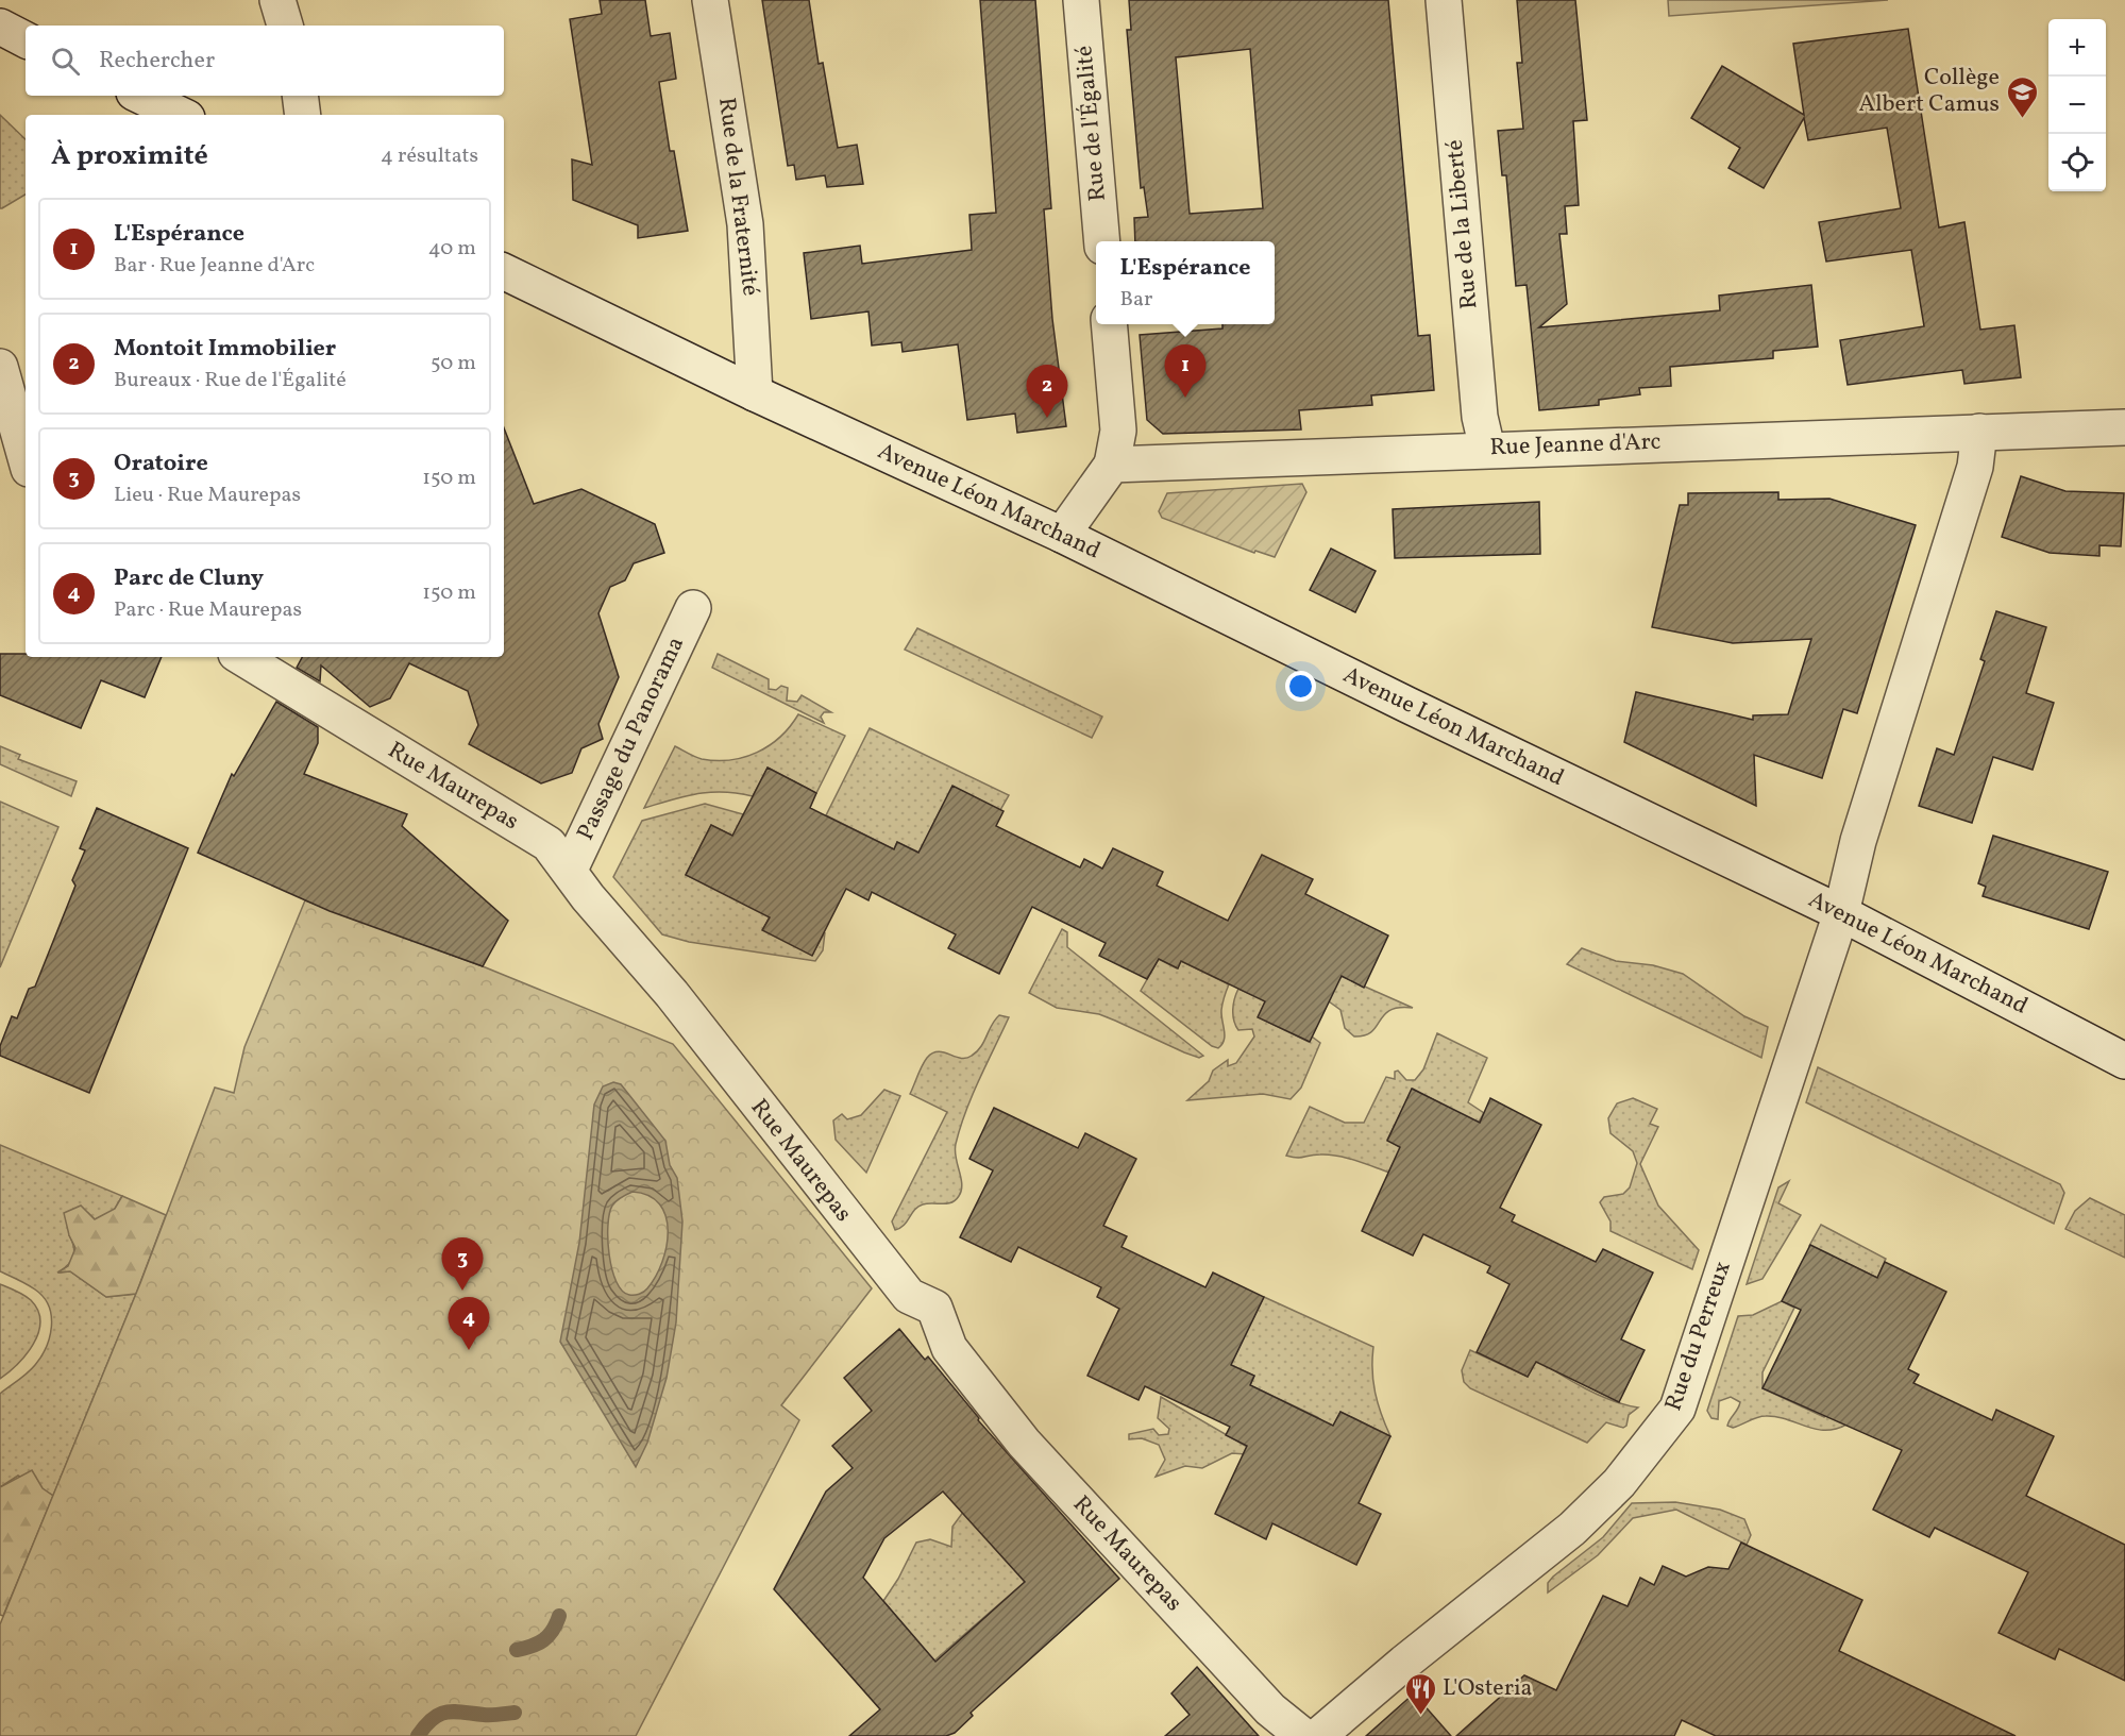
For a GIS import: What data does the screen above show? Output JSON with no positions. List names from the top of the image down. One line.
{"streets":{"street":["Rue de l'Égalité","Rue de la Fraternité","Rue de la Liberté","Rue Jeanne d'Arc","Avenue Léon Marchand","Passage du Panorama","Rue Maurepas","Rue du Perreux"]},"crossings":[["Rue de la Fraternité","Avenue Léon Marchand"],["Rue de la Liberté","Rue Jeanne d'Arc"],["Rue Jeanne d'Arc","Rue du Perreux"],["Avenue Léon Marchand","Rue du Perreux"],["Passage du Panorama","Rue Maurepas"]],"places":{"school or university":["Collège Albert Camus"],"restaurant":["L'Osteria"]},"page":{"map_buttons":["+","−"],"search":"Rechercher","heading":["À proximité","4 résultats"],"list":[{"mark":"1","name":"L'Espérance","note":"Bar · Rue Jeanne d'Arc","value":"40 m"},{"mark":"2","name":"Montoit Immobilier","note":"Bureaux · Rue de l'Égalité","value":"50 m"},{"mark":"3","name":"Oratoire","note":"Lieu · Rue Maurepas","value":"150 m"},{"mark":"4","name":"Parc de Cluny","note":"Parc · Rue Maurepas","value":"150 m"}],"popup":["L'Espérance","Bar"],"pins":["1","2","3","4"]}}
